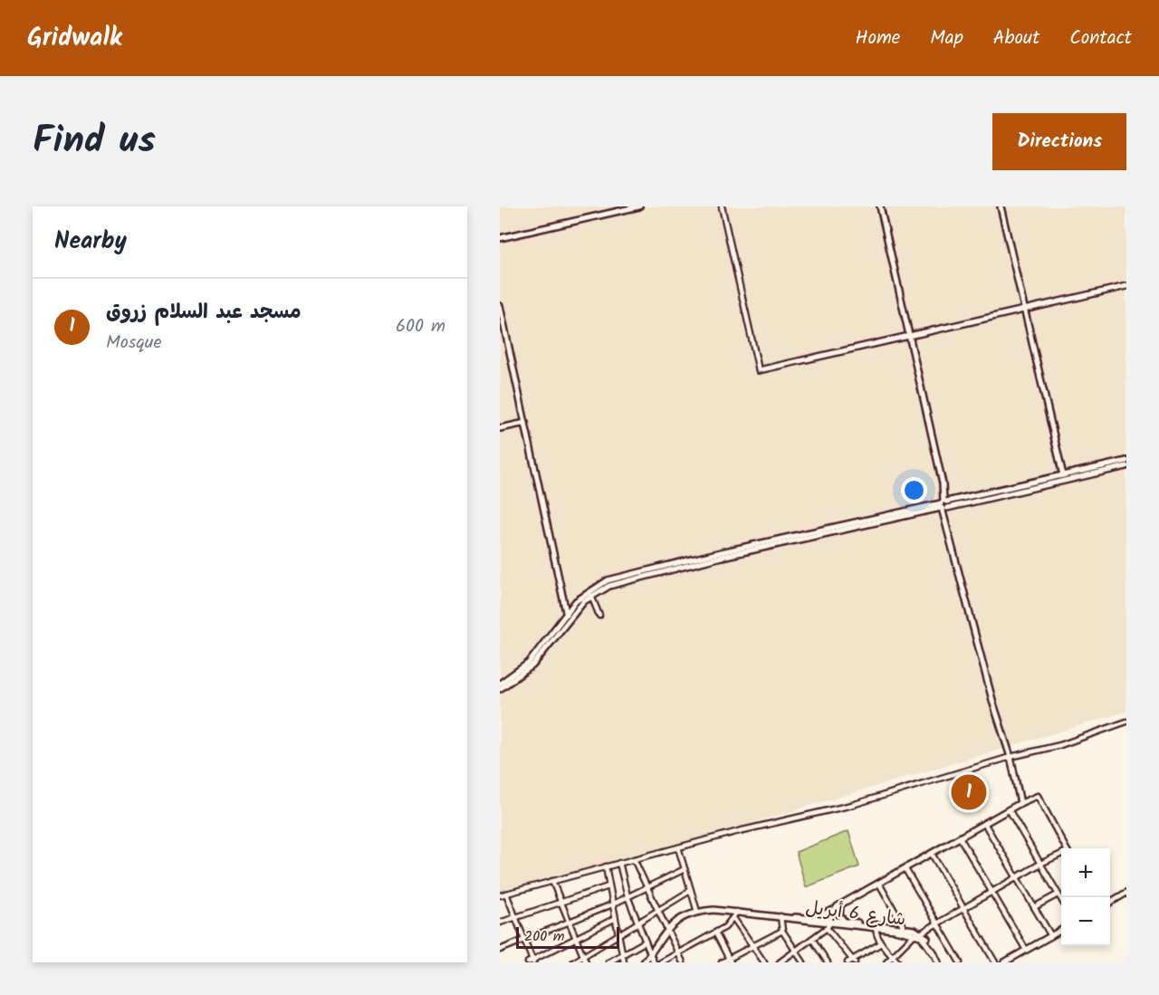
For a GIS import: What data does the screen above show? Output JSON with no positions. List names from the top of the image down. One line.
{"streets":{"street":["شارع 6 أبريل"]},"scale_bar":"200 m","page":{"header":"Gridwalk","nav":["Home","Map","About","Contact"],"title":"Find us","buttons":"Directions","heading":"Nearby","list":[{"mark":"1","name":"مسجد عبد السلام زروق","note":"Mosque","value":"600 m"}],"pins":"1","map_buttons":["+","−"],"scale":"200 m"}}
